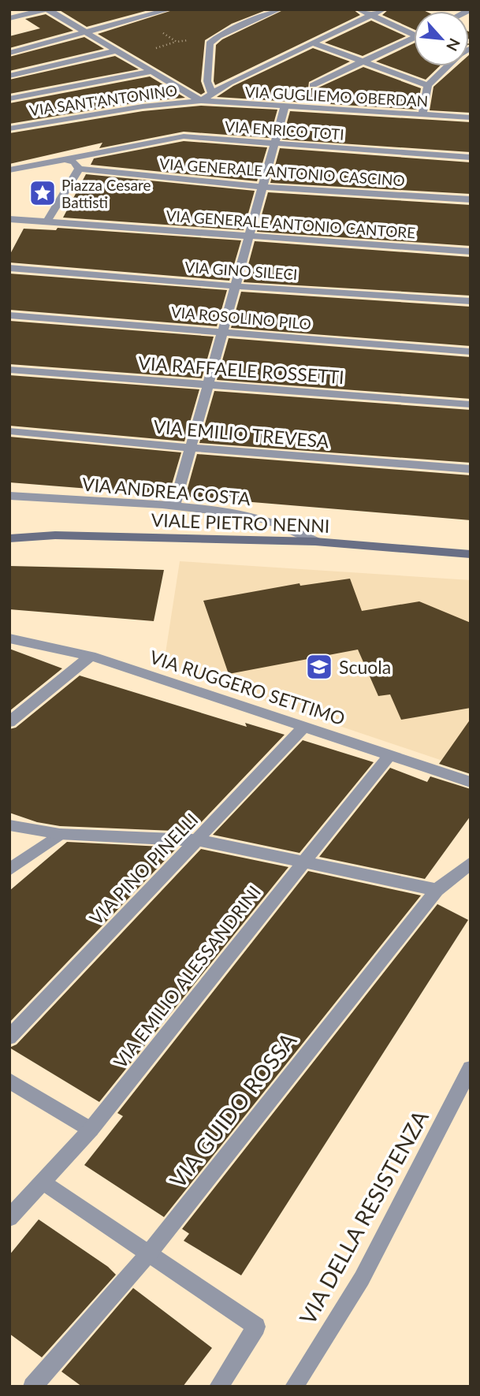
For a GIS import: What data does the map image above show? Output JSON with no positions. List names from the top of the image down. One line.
{"streets":{"main road":["VIALE PIETRO NENNI"],"street":["VIA GUGLIEMO OBERDAN","VIA SANT'ANTONINO","VIA ENRICO TOTI","VIA GENERALE ANTONIO CASCINO","VIA GENERALE ANTONIO CANTORE","VIA GINO SILECI","VIA ROSOLINO PILO","VIA RAFFAELE ROSSETTI","VIA EMILIO TREVESA","VIA ANDREA COSTA","VIA RUGGERO SETTIMO","VIA PINO PINELLI","VIA EMILIO ALESSANDRINI","VIA GUIDO ROSSA","VIA DELLA RESISTENZA"]},"crossings":[["VIA GUGLIEMO OBERDAN","VIA SANT'ANTONINO"],["VIA ANDREA COSTA","VIALE PIETRO NENNI"],["VIA RUGGERO SETTIMO","VIA PINO PINELLI"],["VIA RUGGERO SETTIMO","VIA EMILIO ALESSANDRINI"]],"places":{"place":["Piazza Cesare Battisti"],"school or university":["Scuola"]},"north":"bottom right"}
